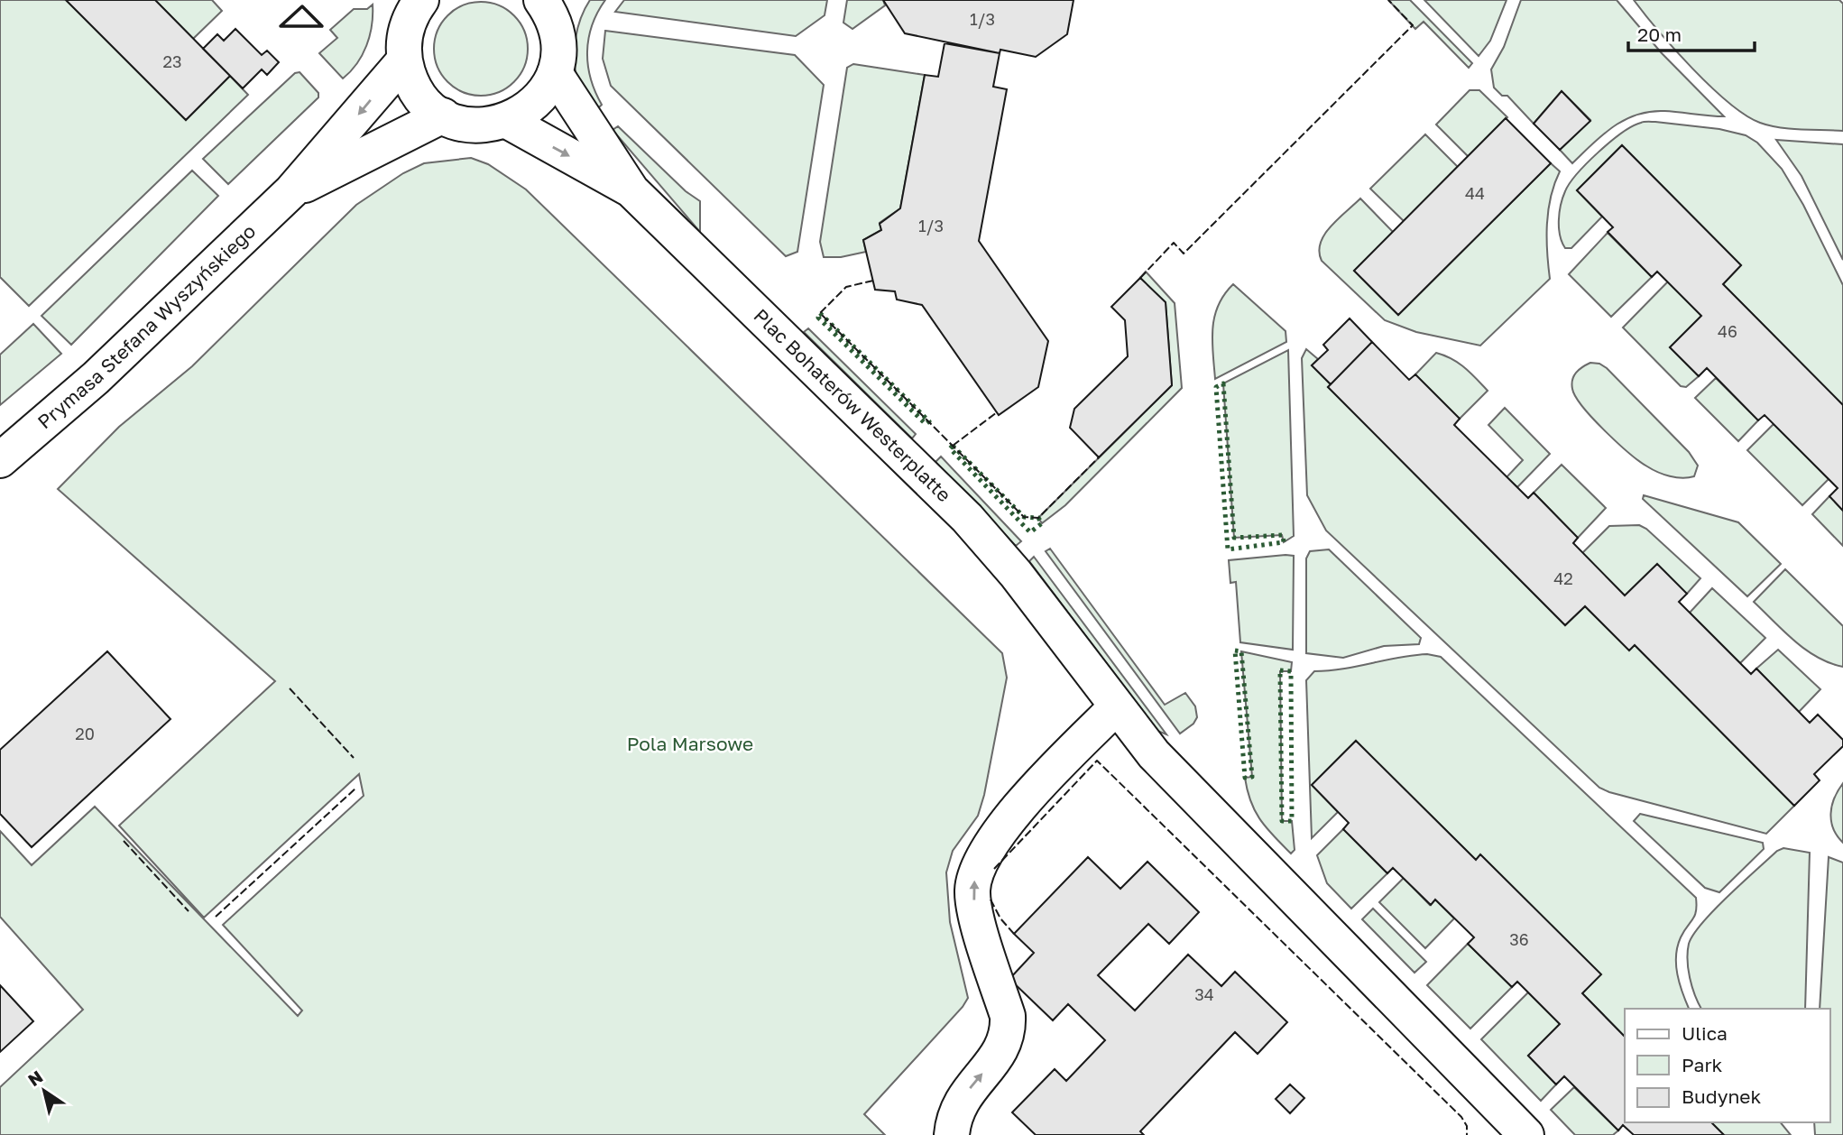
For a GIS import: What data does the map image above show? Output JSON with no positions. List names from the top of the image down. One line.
{"streets":{"street":["Prymasa Stefana Wyszyńskiego","Plac Bohaterów Westerplatte"]},"parks":["Pola Marsowe"],"house_numbers":["1/3","23","44","1/3","46","42","20","36","34"],"legend":["Ulica","Park","Budynek"],"scale_bar":"20 m","north":"top left"}
